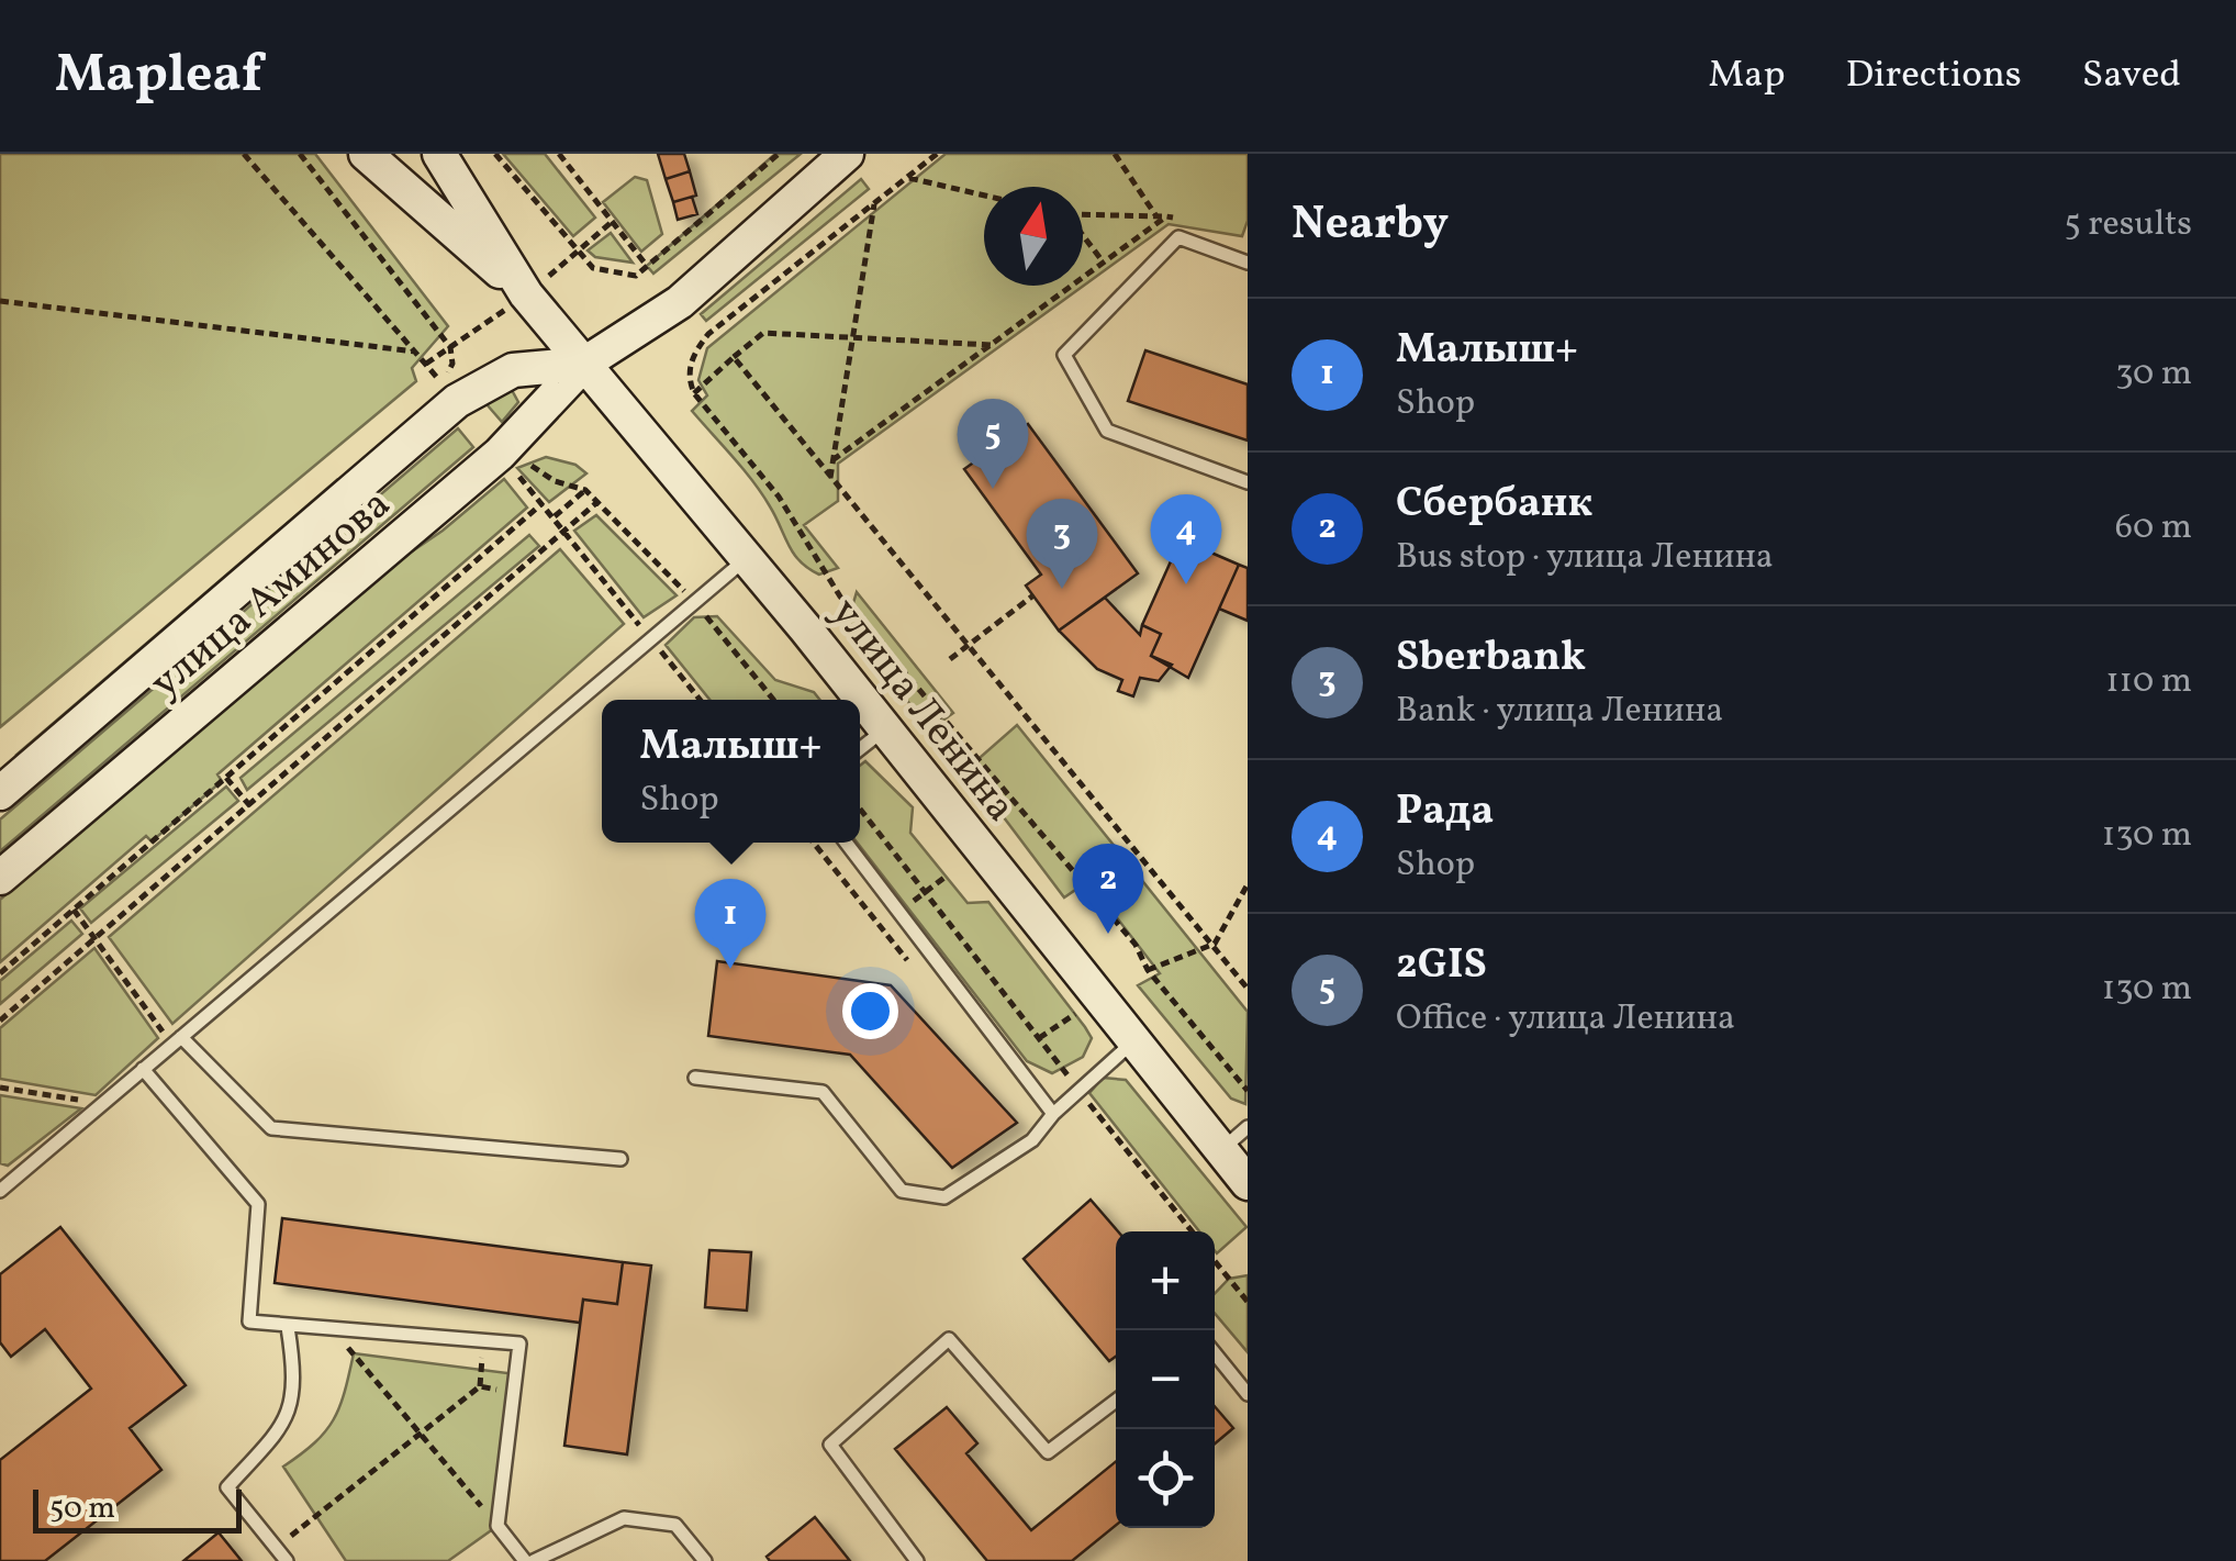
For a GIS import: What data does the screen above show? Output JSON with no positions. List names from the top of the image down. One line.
{"streets":{"street":["улица Аминова","улица Ленина"]},"crossings":[["улица Аминова","улица Ленина"]],"scale_bar":"50 m","north":"top","page":{"header":"Mapleaf","nav":["Map","Directions","Saved"],"heading":["Nearby","5 results"],"list":[{"mark":"1","name":"Малыш+","note":"Shop","value":"30 m"},{"mark":"2","name":"Сбербанк","note":"Bus stop · улица Ленина","value":"60 m"},{"mark":"3","name":"Sberbank","note":"Bank · улица Ленина","value":"110 m"},{"mark":"4","name":"Рада","note":"Shop","value":"130 m"},{"mark":"5","name":"2GIS","note":"Office · улица Ленина","value":"130 m"}],"pins":["5","4","3","2","1"],"popup":["Малыш+","Shop"],"map_buttons":["+","−"],"scale":"50 m"}}
